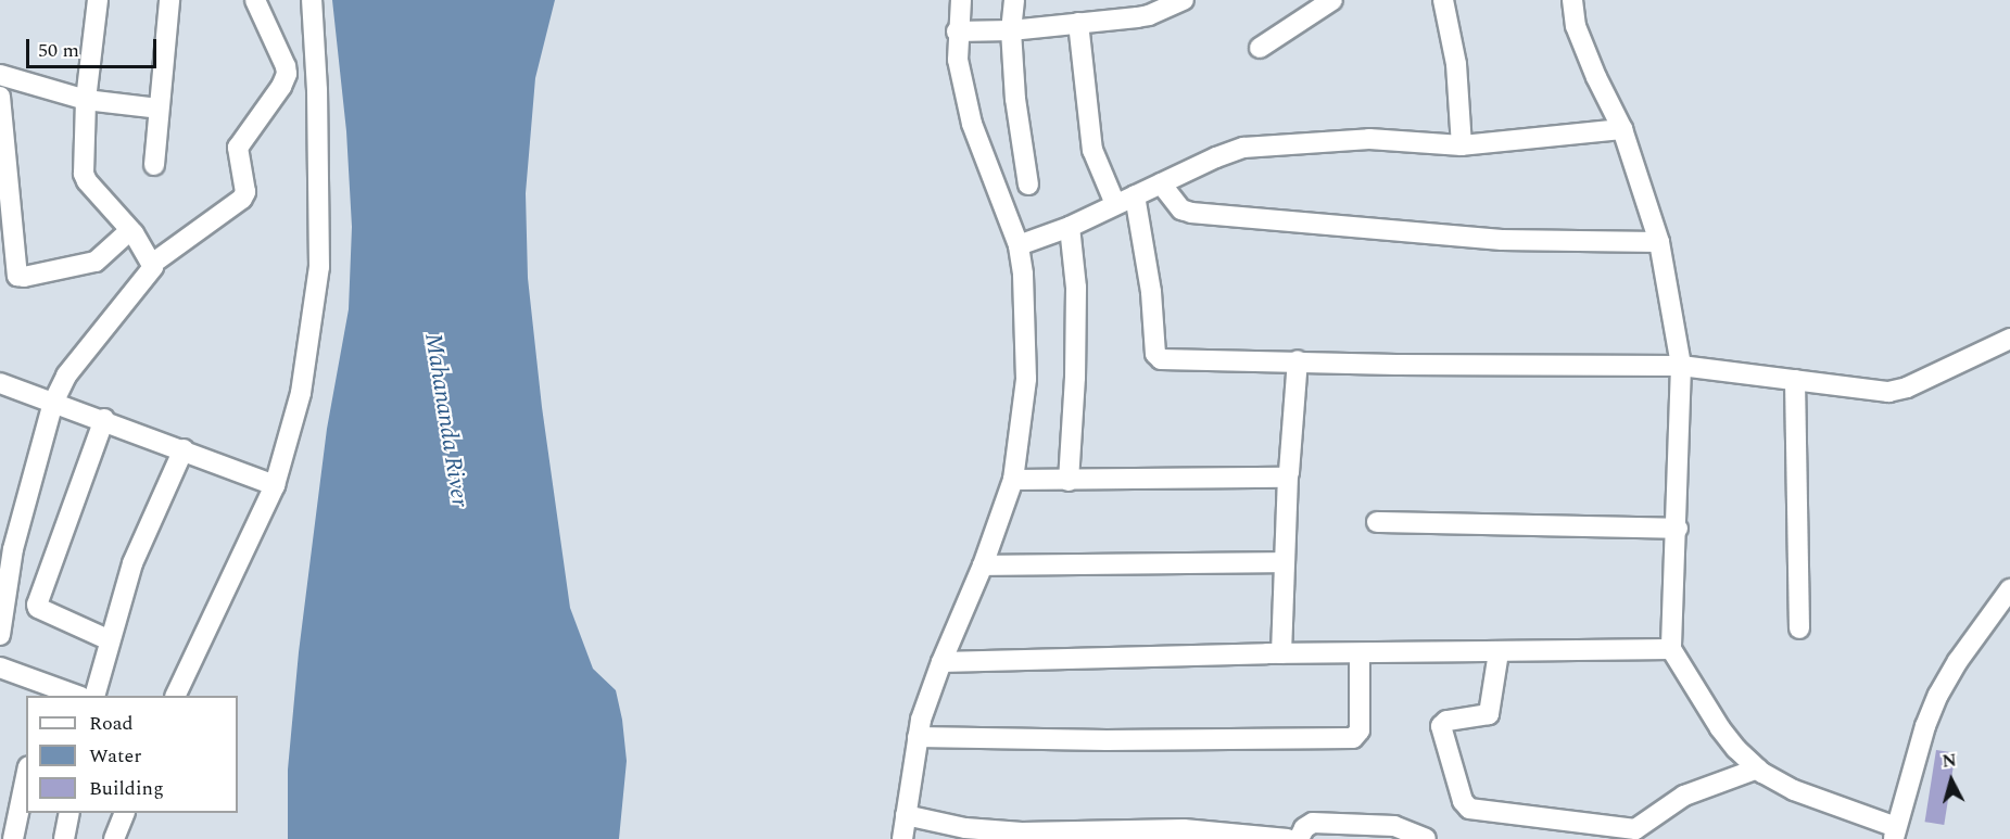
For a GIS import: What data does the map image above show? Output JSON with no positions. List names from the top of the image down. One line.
{"water":["Mahananda River"],"legend":["Road","Water","Building"],"scale_bar":"50 m","north":"top"}
